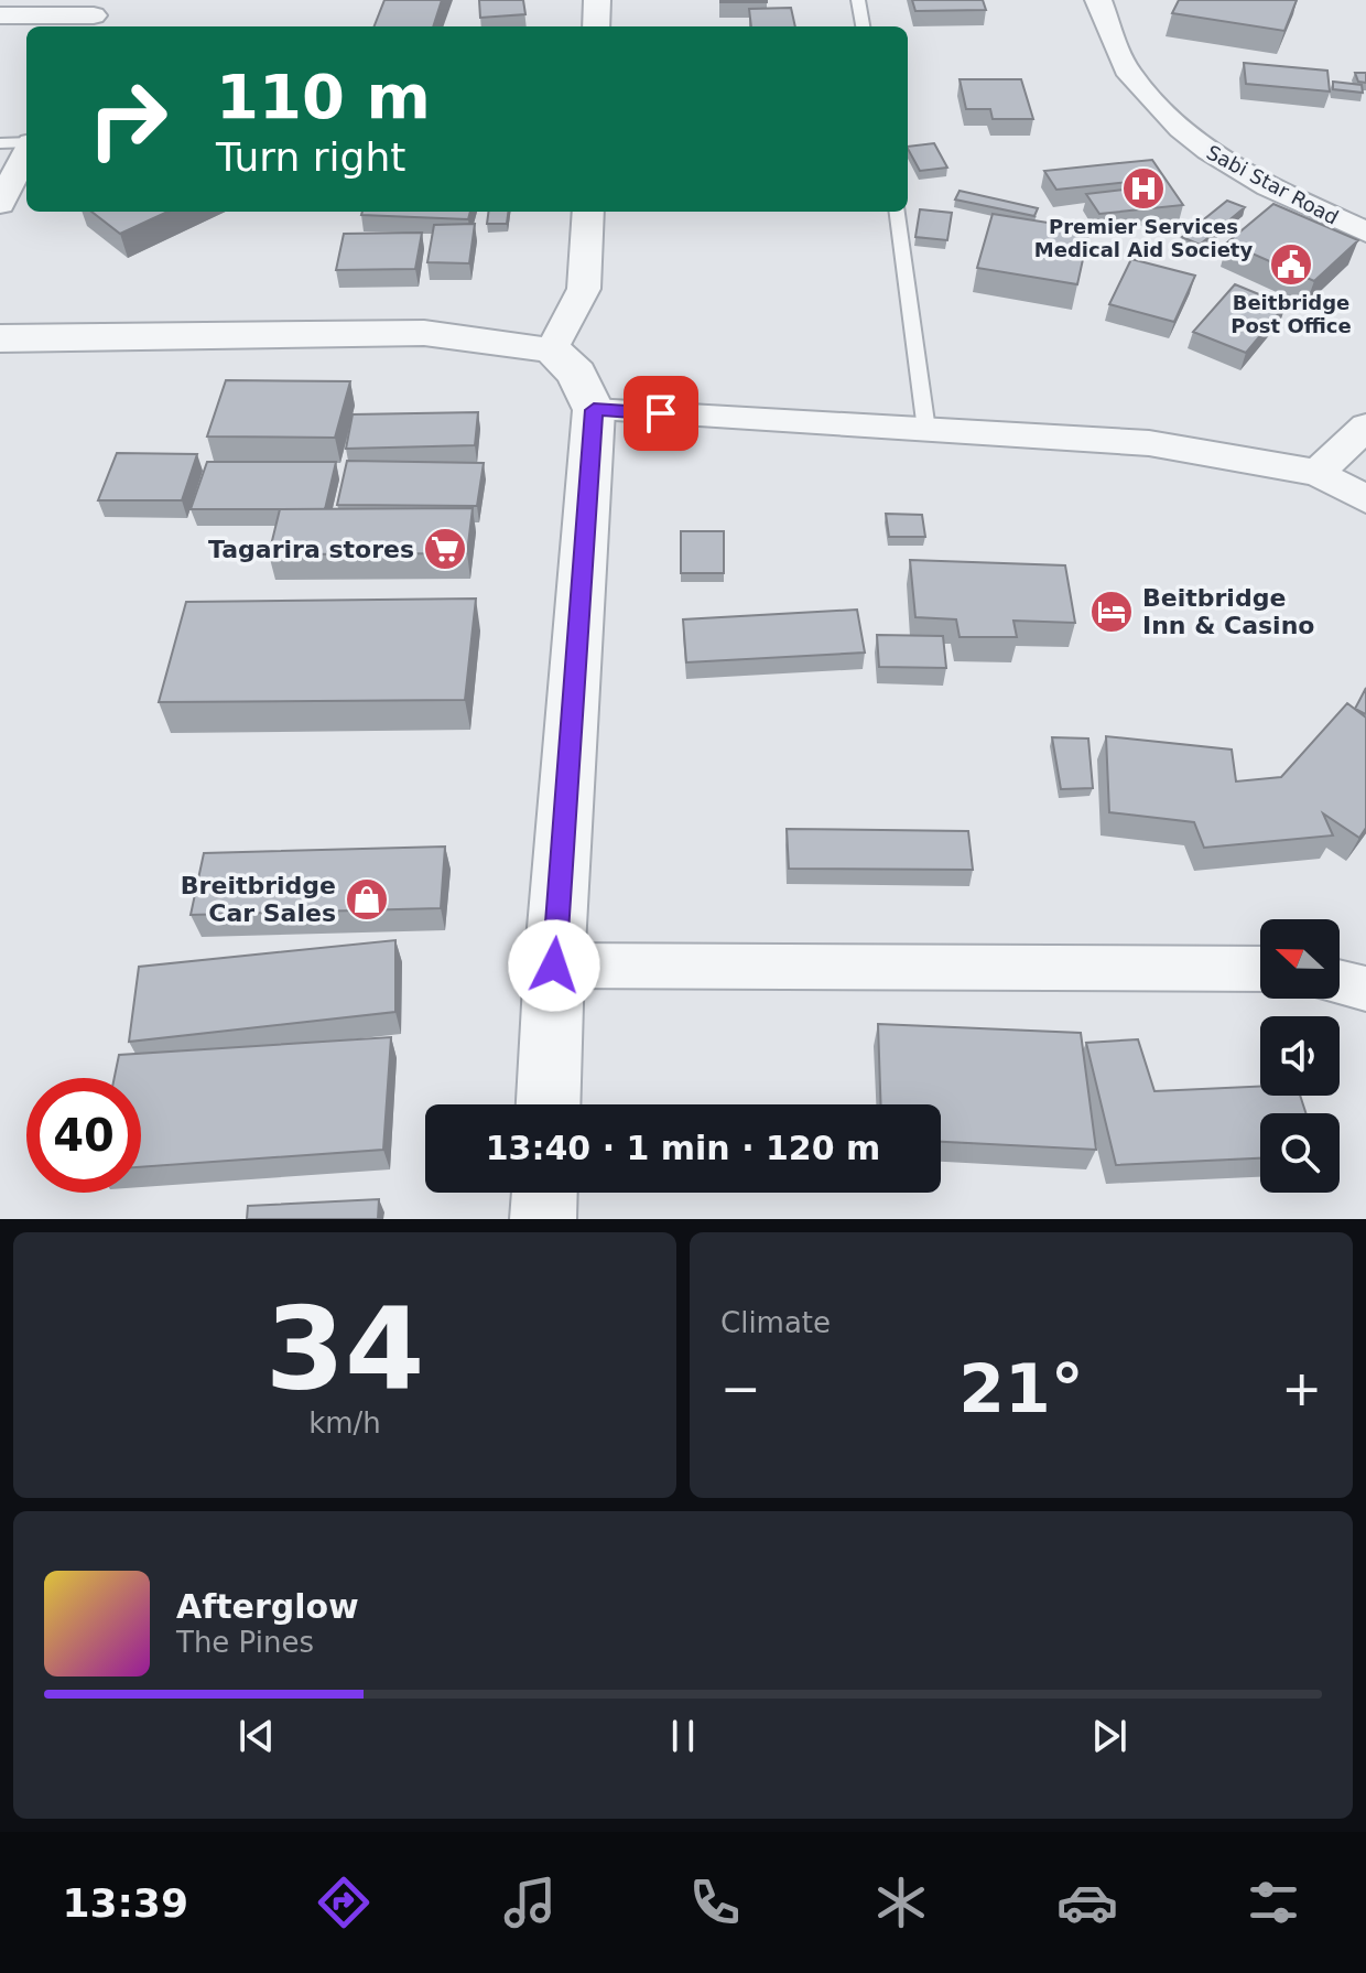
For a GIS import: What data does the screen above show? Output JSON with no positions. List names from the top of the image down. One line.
{"streets":{"street":["Sabi Star Road"]},"places":{"hospital":["Premier Services Medical Aid Society"],"public building":["Beitbridge Post Office"],"supermarket":["Tagarira stores"],"hotel":["Beitbridge Inn & Casino"],"shop":["Breitbridge Car Sales"]},"north":"left","page":{"turn":["110 m","Turn right"],"limit":"40","trip":"13:40 · 1 min · 120 m","tile":[["34","km/h"],"Climate"],"heat":["−","21°","+"],"song":["Afterglow","The Pines"],"tabs":"13:39"}}
